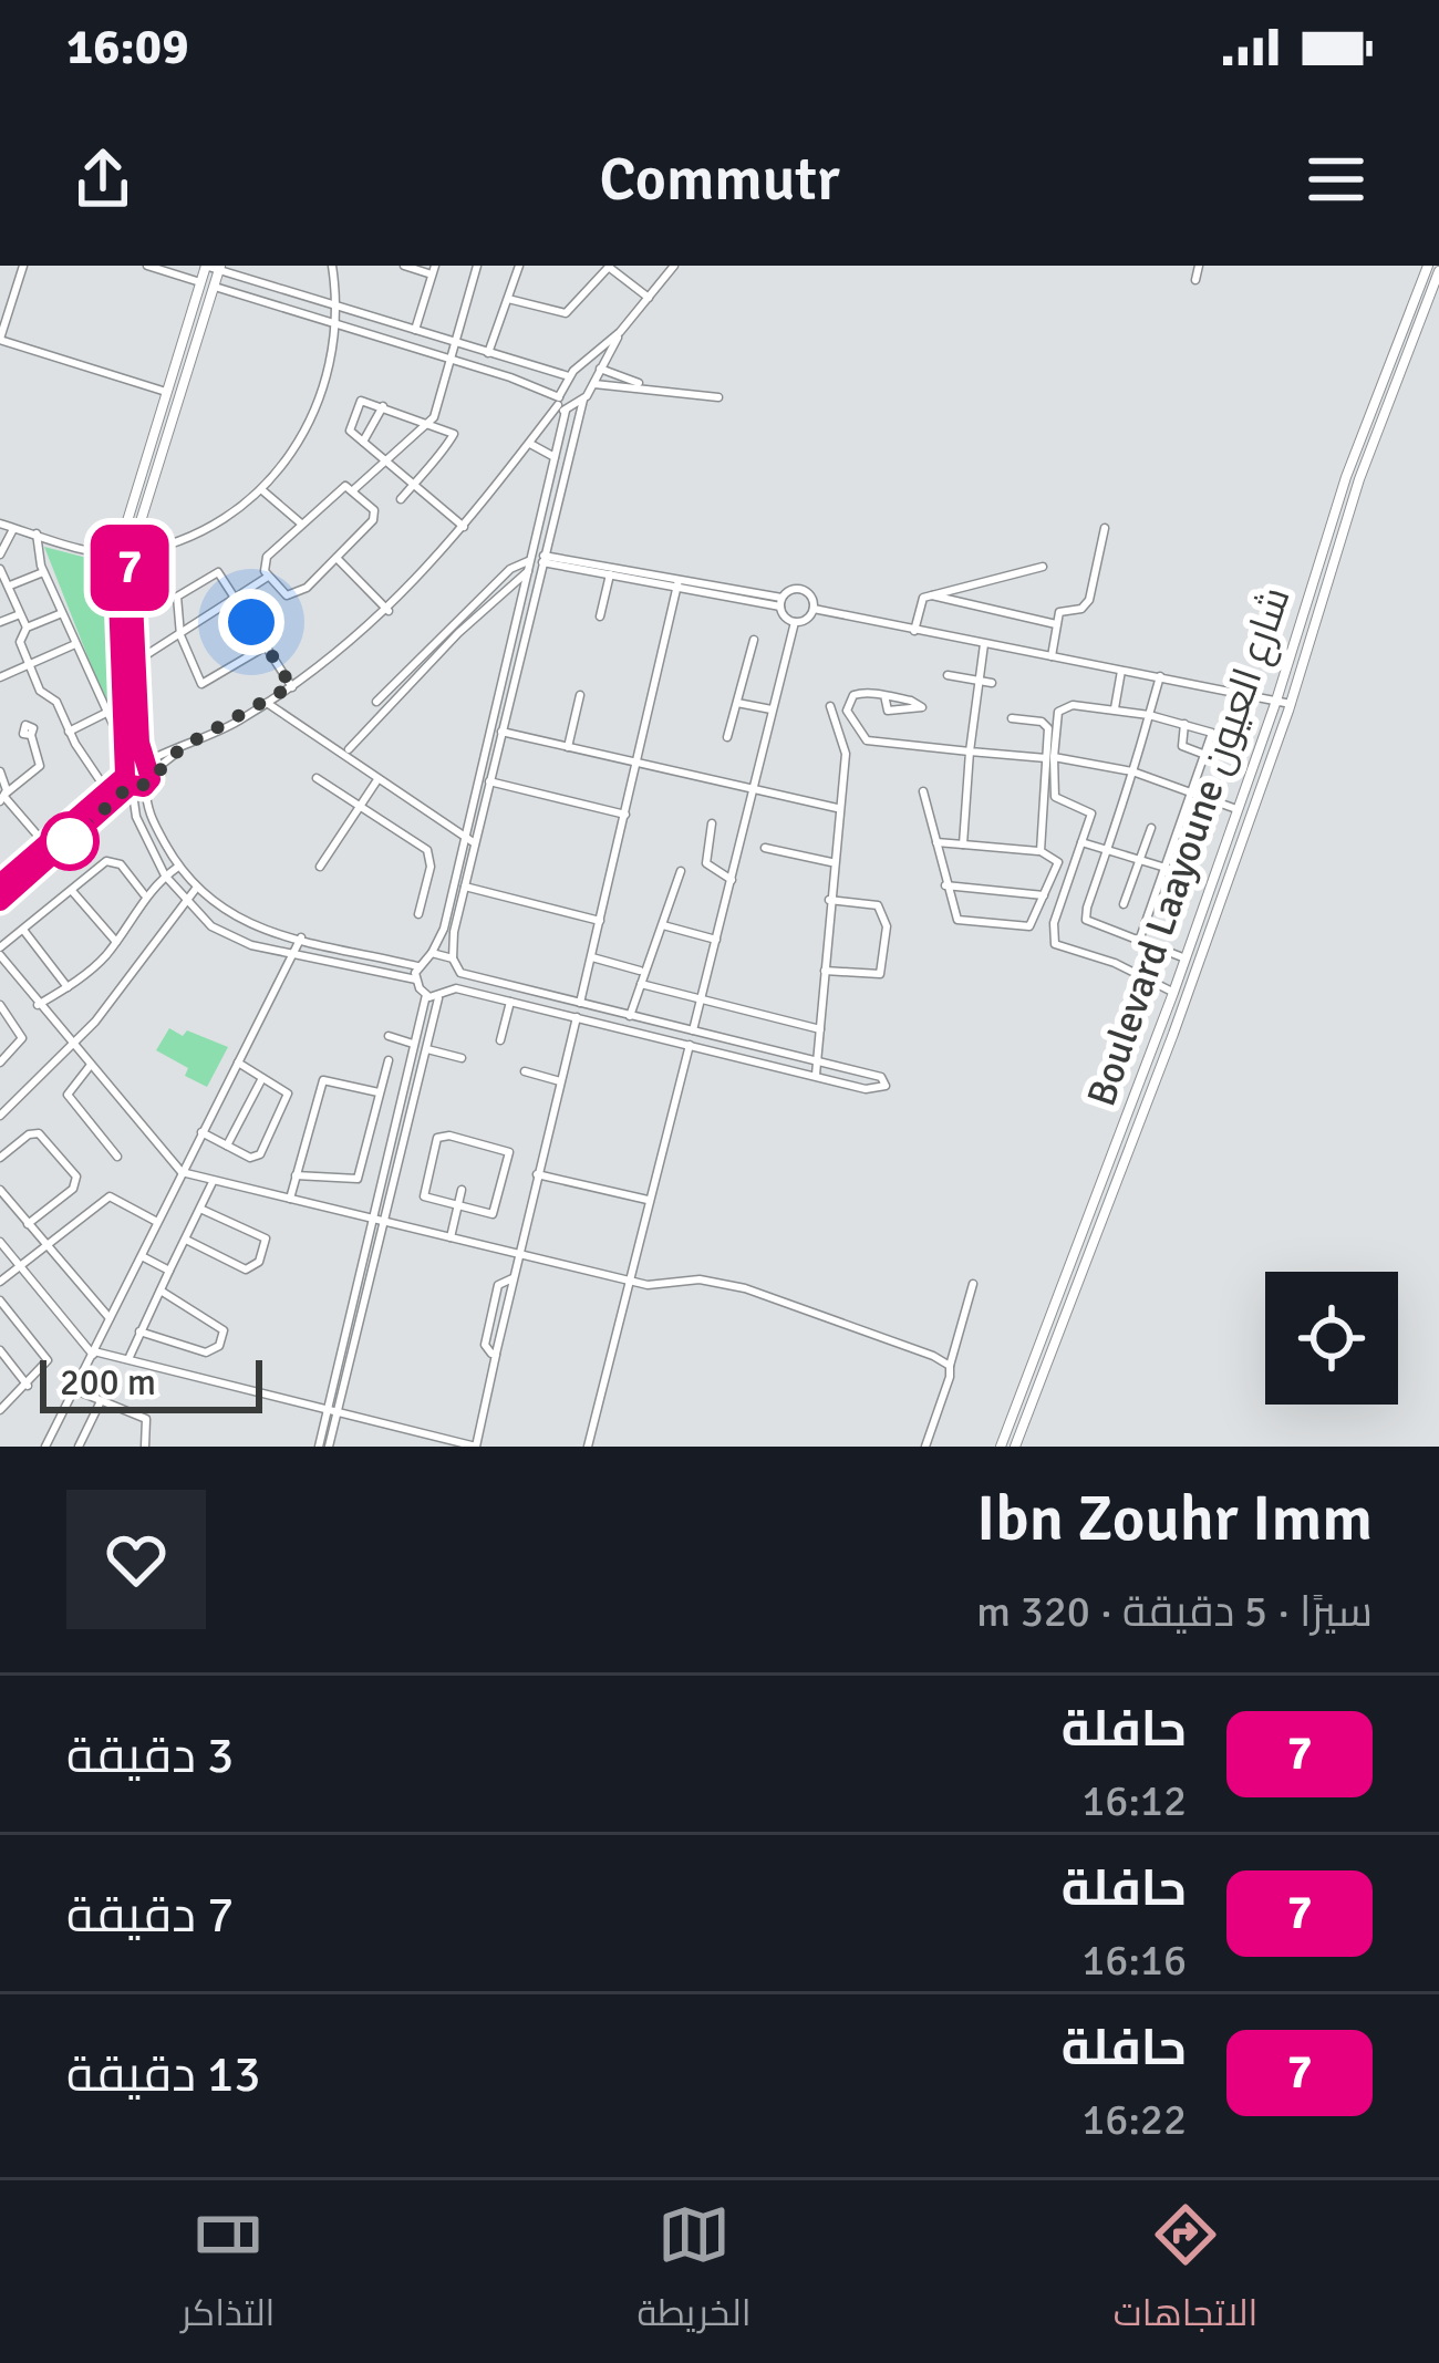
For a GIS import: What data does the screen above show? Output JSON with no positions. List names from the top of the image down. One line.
{"streets":{"street":["Boulevard Laayoune شارع العيون"]},"lines":["bus line 7"],"scale_bar":"200 m","page":{"status":"16:09","header":"Commutr","on_map":"7","scale":"200 m","heading":["Ibn Zouhr Imm","سيرًا · 5 دقيقة · 320 m"],"list":[{"mark":"7","name":"حافلة","note":"16:12","value":"3 دقيقة"},{"mark":"7","name":"حافلة","note":"16:16","value":"7 دقيقة"},{"mark":"7","name":"حافلة","note":"16:22","value":"13 دقيقة"}],"tabs":["الاتجاهات","الخريطة","التذاكر"]}}
